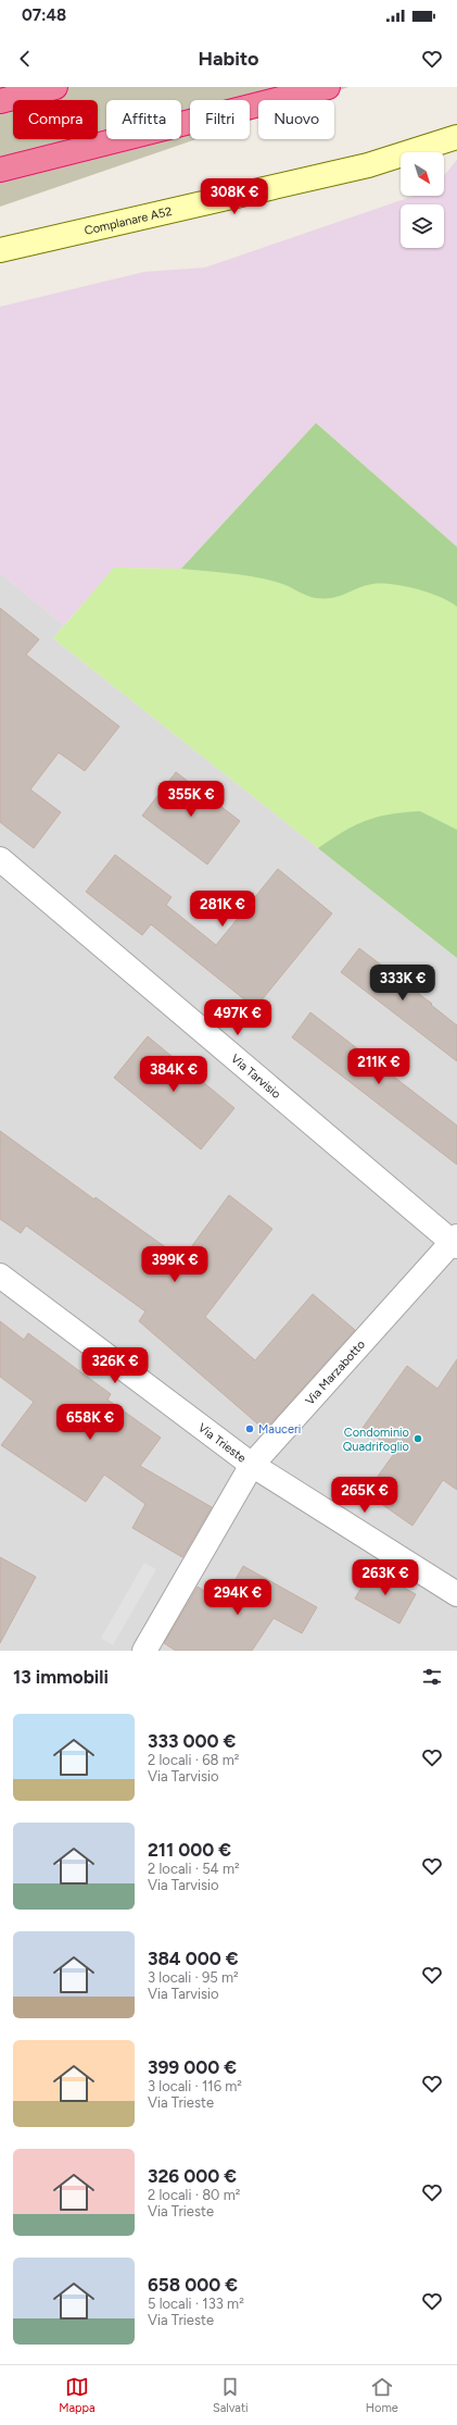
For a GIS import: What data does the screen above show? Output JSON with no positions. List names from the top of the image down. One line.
{"streets":{"main road":["Complanare A52"],"street":["Via Tarvisio","Via Marzabotto","Via Trieste"]},"crossings":[["Via Tarvisio","Via Marzabotto"],["Via Marzabotto","Via Trieste"]],"places":["Mauceri","Condominio Quadrifoglio"],"north":"bottom right","page":{"status":"07:48","header":"Habito","chip":["Compra","Affitta","Filtri","Nuovo"],"price":["308K €","355K €","281K €","333K €","497K €","211K €","384K €","399K €","326K €","658K €","265K €","263K €","294K €"],"heading":"13 immobili","list":[{"name":"333 000 €","note":"2 locali · 68 m² · Via Tarvisio"},{"name":"211 000 €","note":"2 locali · 54 m² · Via Tarvisio"},{"name":"384 000 €","note":"3 locali · 95 m² · Via Tarvisio"},{"name":"399 000 €","note":"3 locali · 116 m² · Via Trieste"},{"name":"326 000 €","note":"2 locali · 80 m² · Via Trieste"},{"name":"658 000 €","note":"5 locali · 133 m² · Via Trieste"}],"tabs":["Mappa","Salvati","Home"]}}
